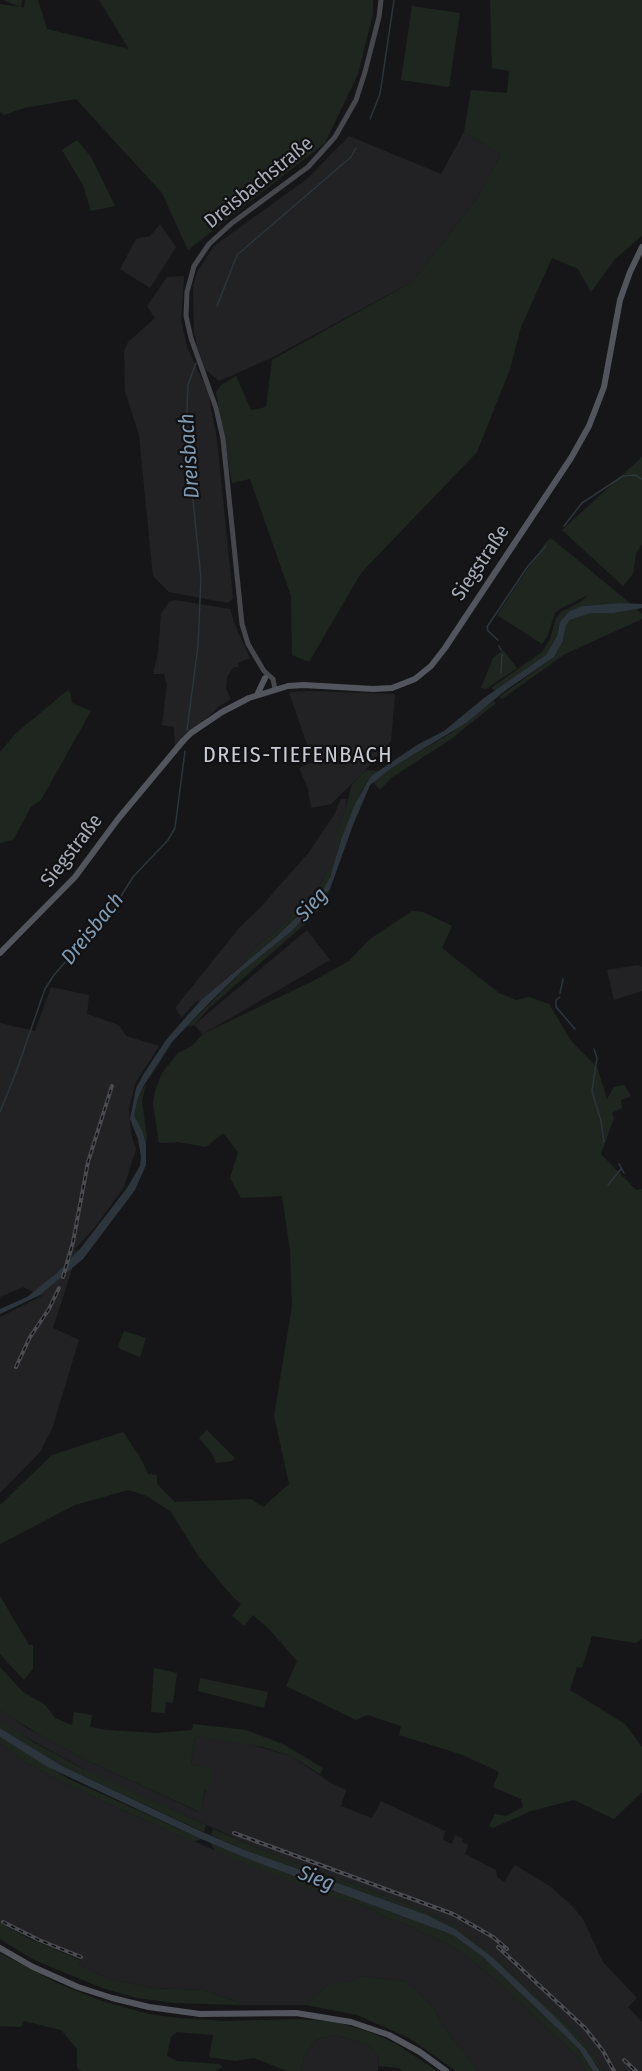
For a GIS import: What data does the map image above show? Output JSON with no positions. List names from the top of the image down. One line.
{"streets":{"main road":["Dreisbachstraße","Siegstraße"]},"crossings":[["Dreisbachstraße","Siegstraße"]],"districts":["DREIS-TIEFENBACH"],"water":["Dreisbach","Sieg"]}
